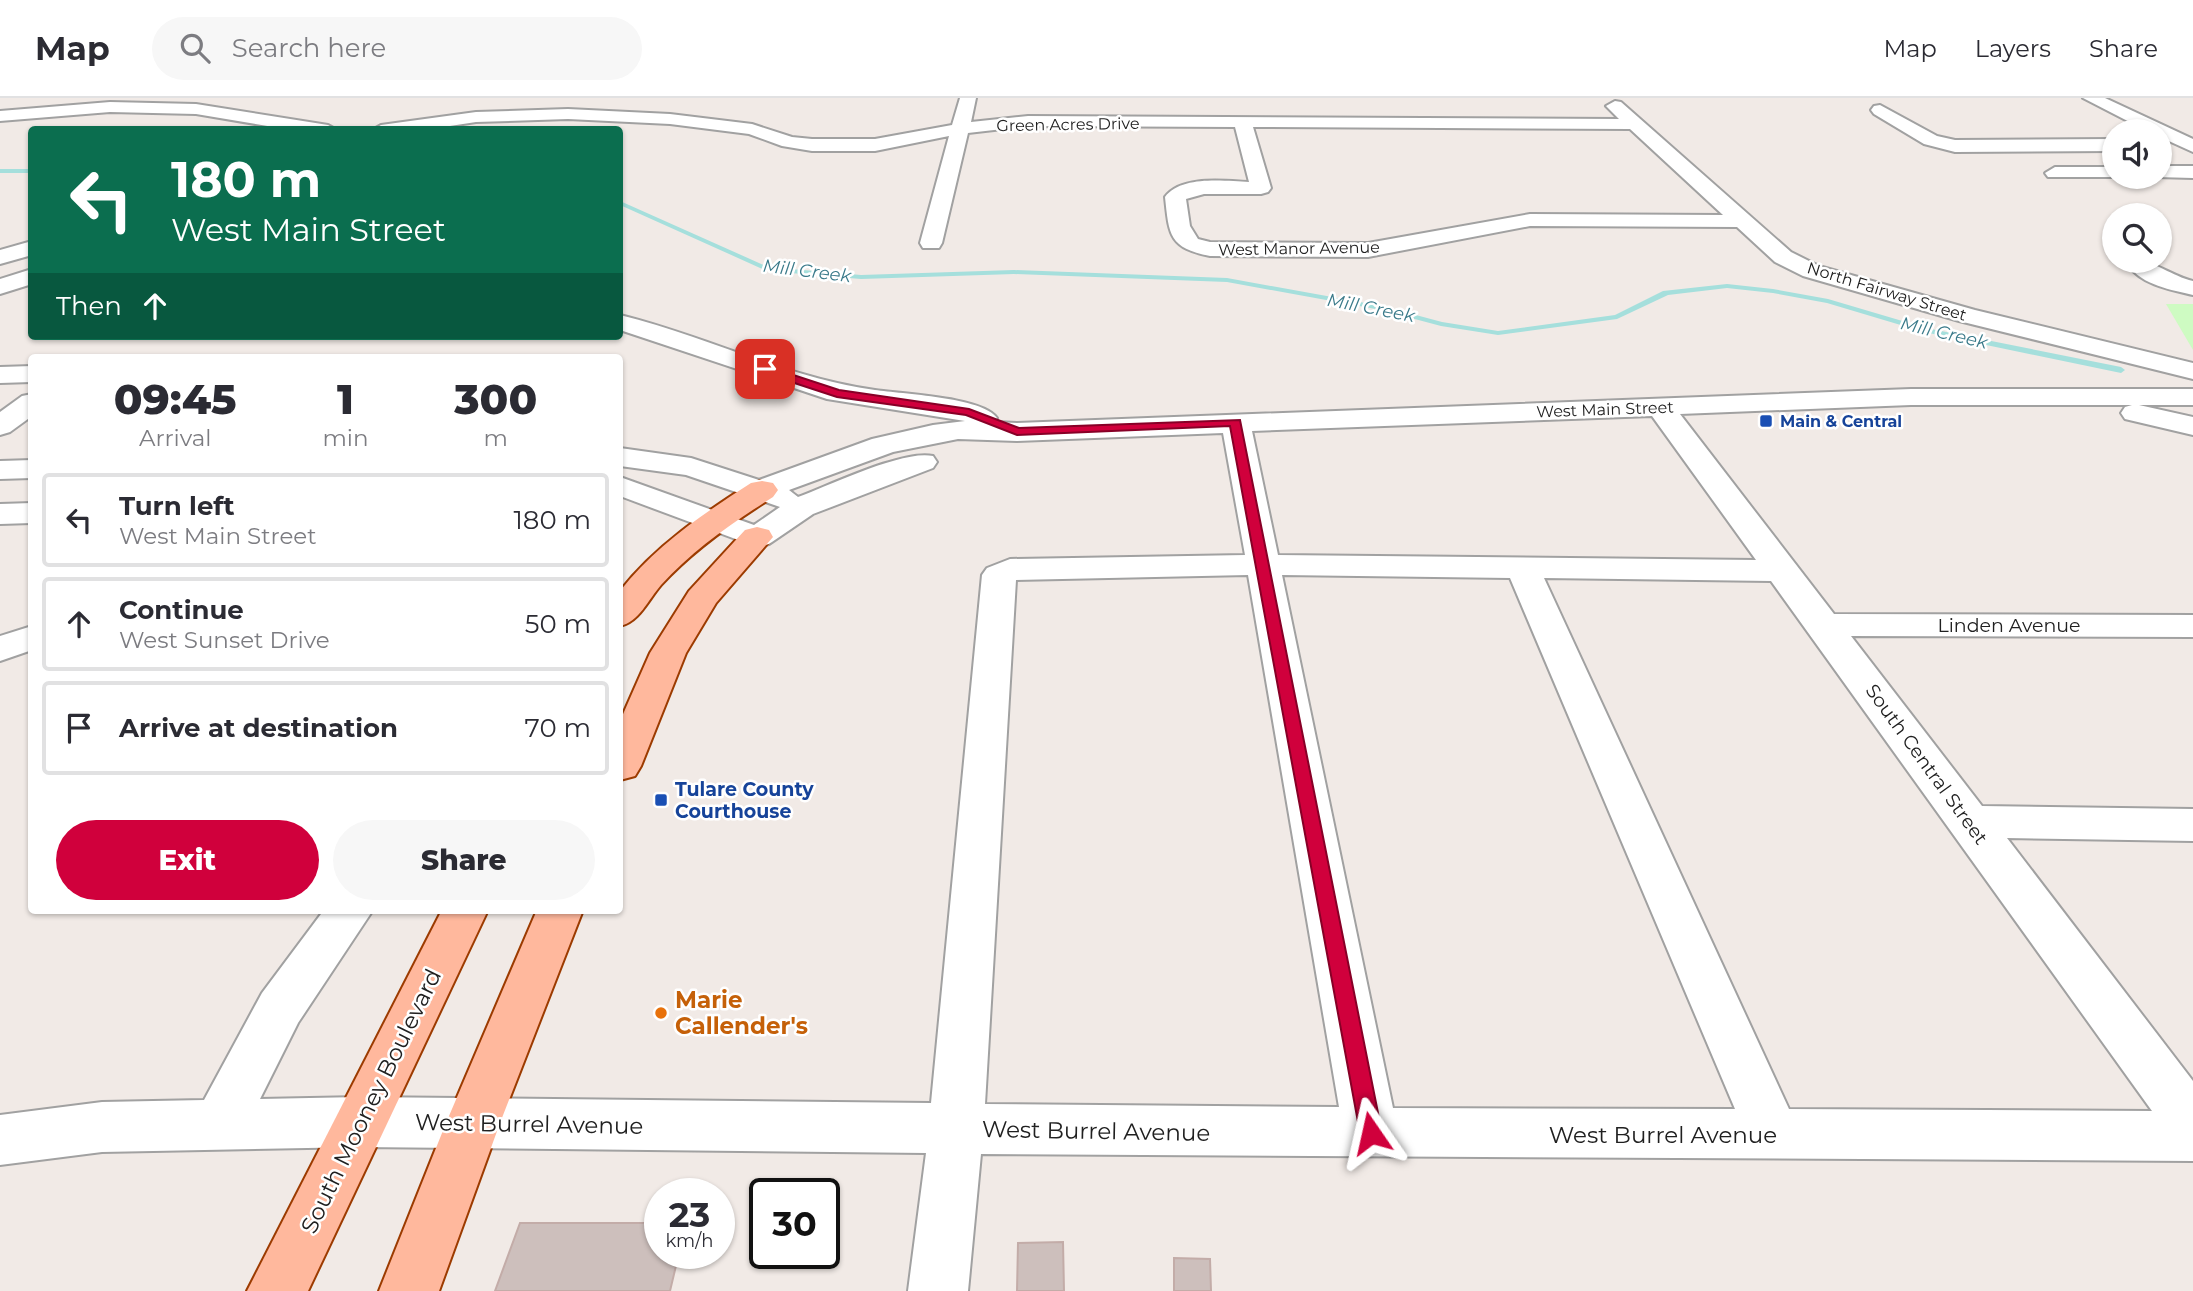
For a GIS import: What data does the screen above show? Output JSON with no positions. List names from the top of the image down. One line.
{"streets":{"main road":["South Mooney Boulevard"],"street":["Green Acres Drive","West Manor Avenue","North Fairway Street","West Main Street","Linden Avenue","South Central Street","West Burrel Avenue"]},"crossings":[["Green Acres Drive","West Manor Avenue"],["Green Acres Drive","North Fairway Street"],["West Manor Avenue","North Fairway Street"],["North Fairway Street","West Main Street"],["West Main Street","South Central Street"],["Linden Avenue","South Central Street"],["South Mooney Boulevard","West Burrel Avenue"]],"water":["Mill Creek"],"places":{"transit":["Main & Central","Tulare County Courthouse"],"other":["Marie Callender's"]},"page":{"header":"Map","search":"Search here","nav":["Map","Layers","Share"],"turn":["180 m","West Main Street"],"then":"Then","eta":["09:45","Arrival","1","min","300","m"],"list":[{"name":"Turn left","note":"West Main Street","value":"180 m"},{"name":"Continue","note":"West Sunset Drive","value":"50 m"},{"name":"Arrive at destination","value":"70 m"}],"buttons":["Exit","Share"],"speed":"23 km/h","limit":"30"}}
